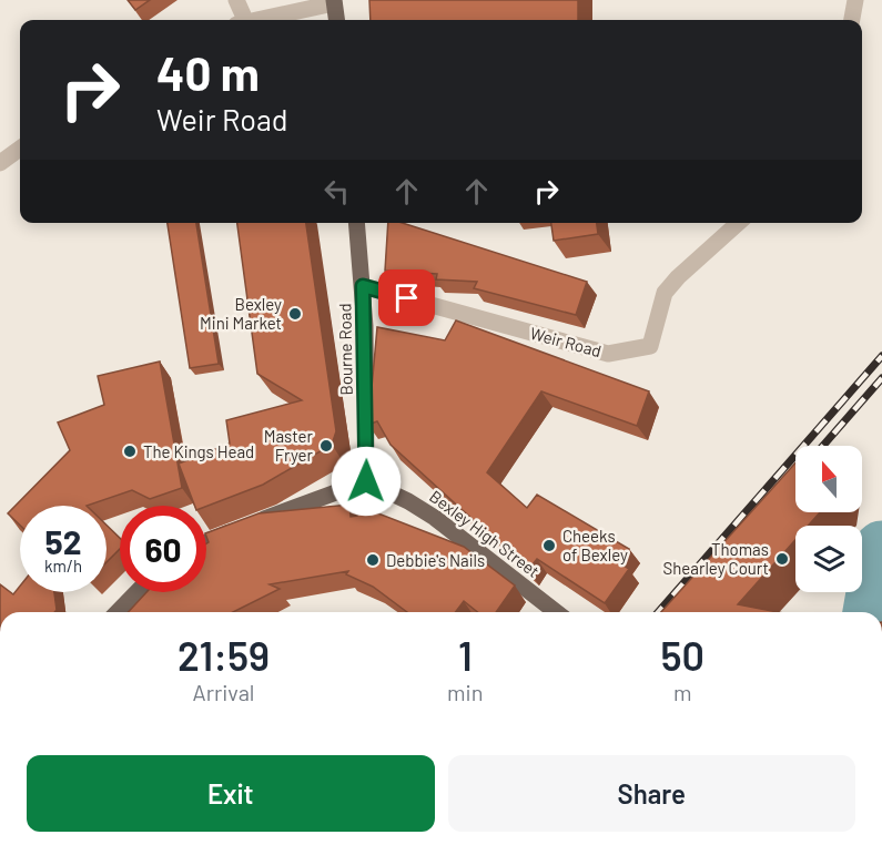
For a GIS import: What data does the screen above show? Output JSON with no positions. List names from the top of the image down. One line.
{"streets":{"main road":["Bourne Road","Bexley High Street"],"street":["Weir Road"]},"crossings":[["Weir Road","Bourne Road"],["Bourne Road","Bexley High Street"]],"places":["Bexley Mini Market","Master Fryer","The Kings Head","Cheeks of Bexley","Thomas Shearley Court","Debbie's Nails"],"north":"top","page":{"turn":["40 m","Weir Road"],"speed":"52 km/h","limit":"60","eta":["21:59","Arrival","1","min","50","m"],"buttons":["Exit","Share"]}}
